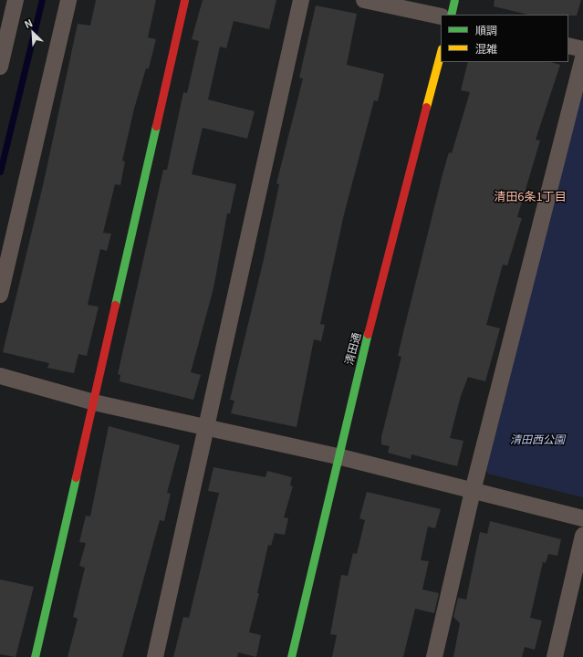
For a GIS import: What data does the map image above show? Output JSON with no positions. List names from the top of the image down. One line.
{"streets":{"street":["清田通"]},"districts":["清田6条1丁目"],"parks":["清田西公園"],"legend":["順調","混雑"],"north":"top left"}
